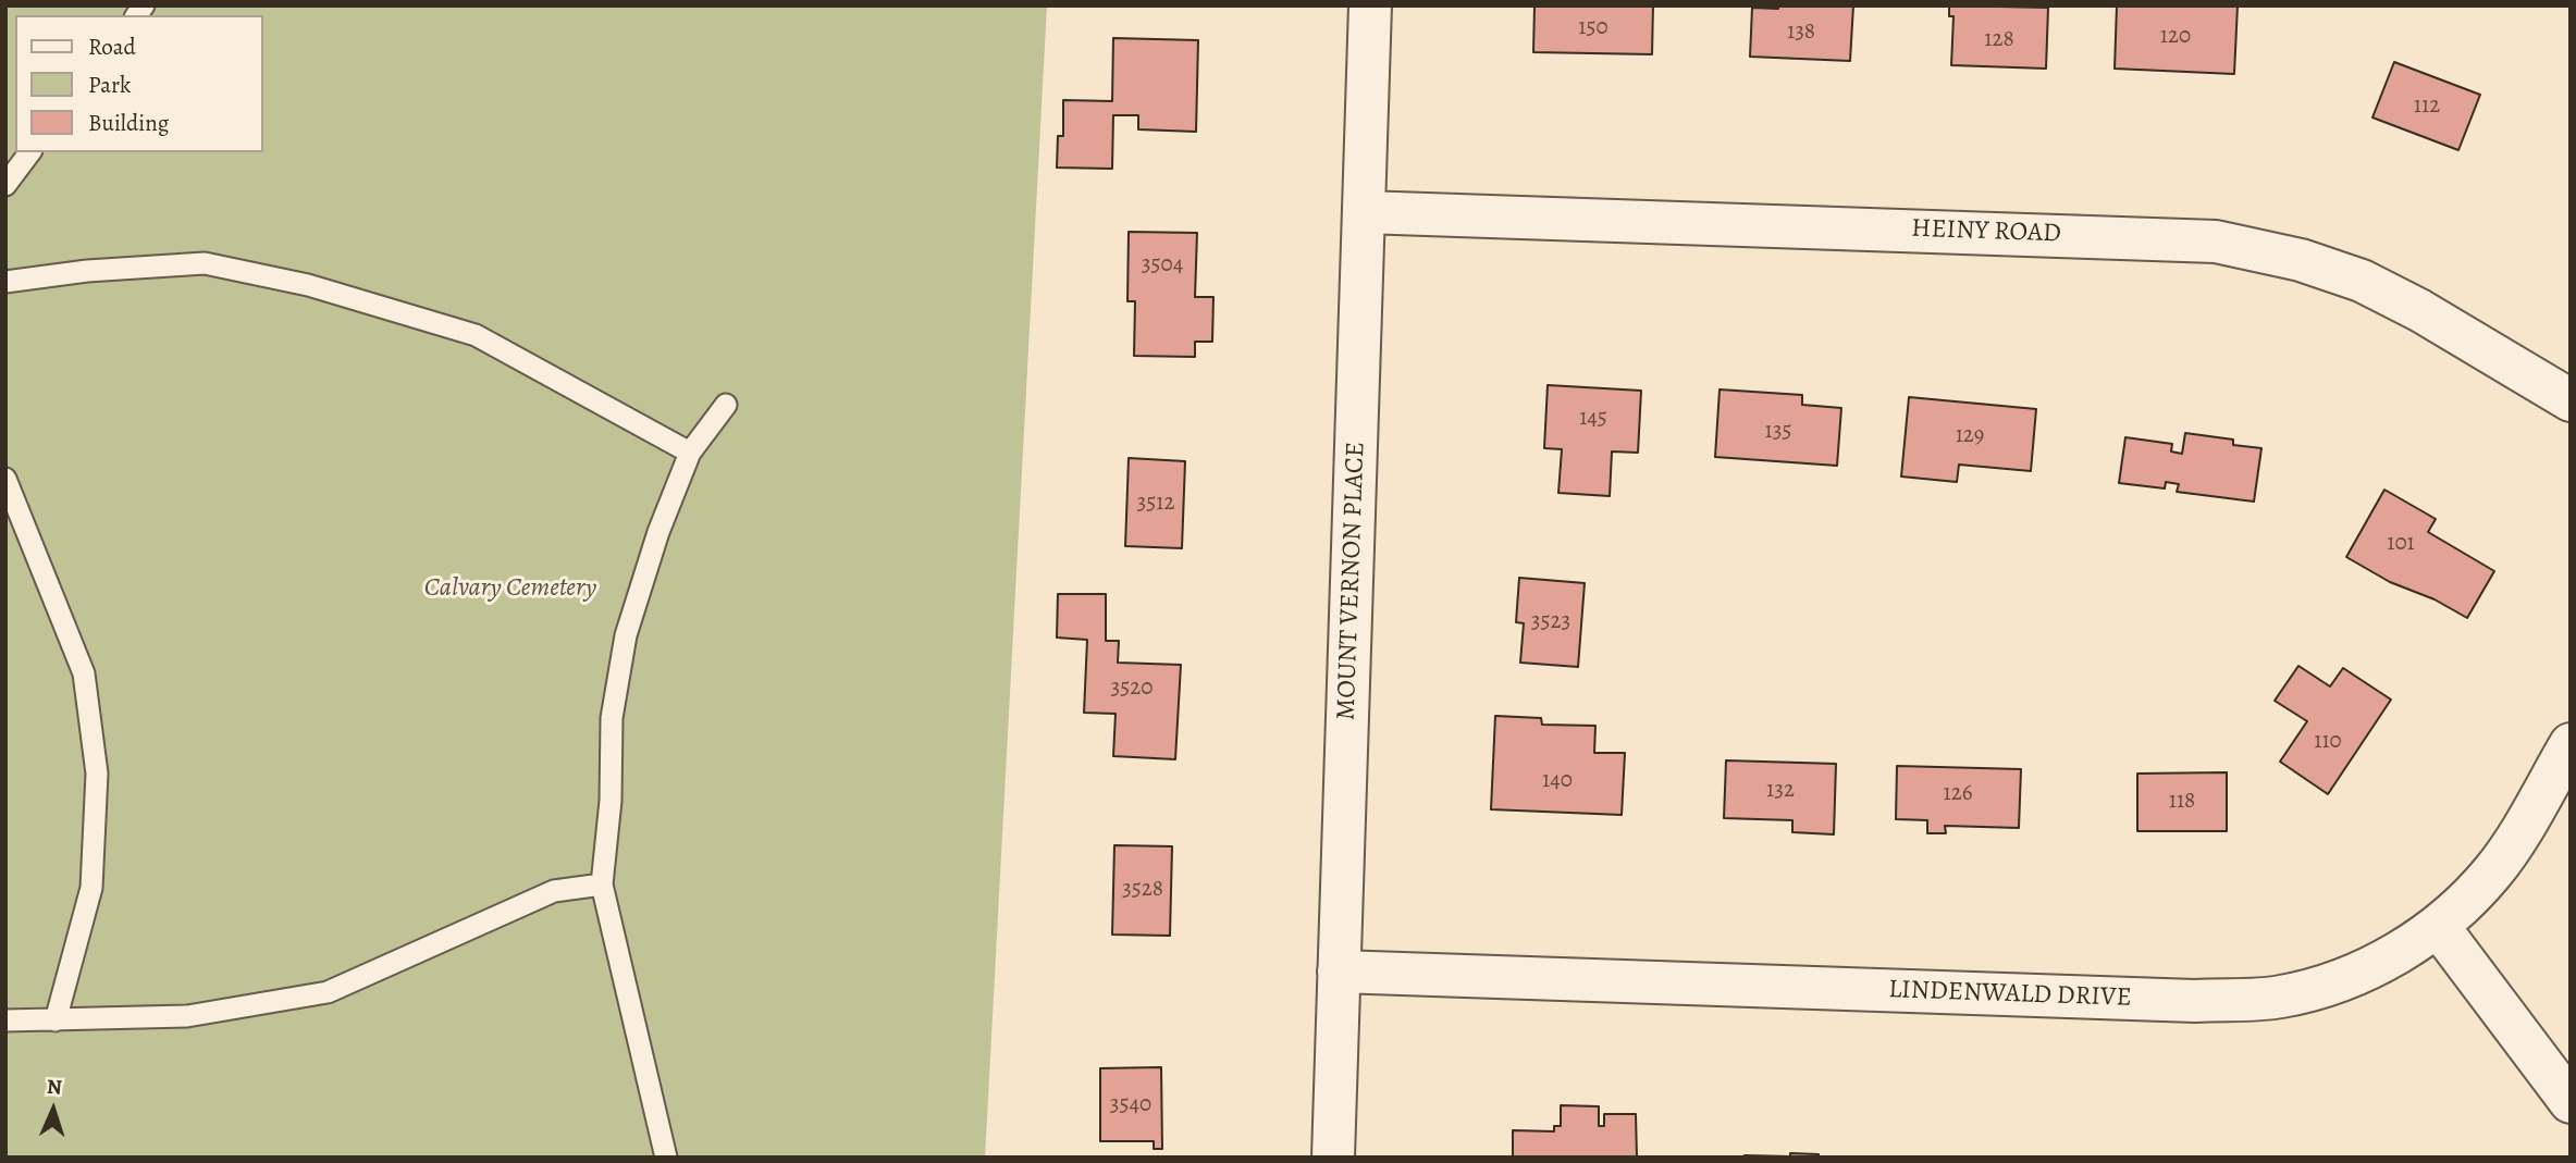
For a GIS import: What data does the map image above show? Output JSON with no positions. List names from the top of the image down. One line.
{"streets":{"street":["HEINY ROAD","MOUNT VERNON PLACE","LINDENWALD DRIVE"]},"crossings":[["HEINY ROAD","MOUNT VERNON PLACE"],["MOUNT VERNON PLACE","LINDENWALD DRIVE"]],"parks":["Calvary Cemetery"],"house_numbers":["150","138","120","128","112","3504","145","135","129","3512","101","3523","3520","110","140","132","126","118","3528","3540"],"legend":["Road","Park","Building"],"north":"top"}
